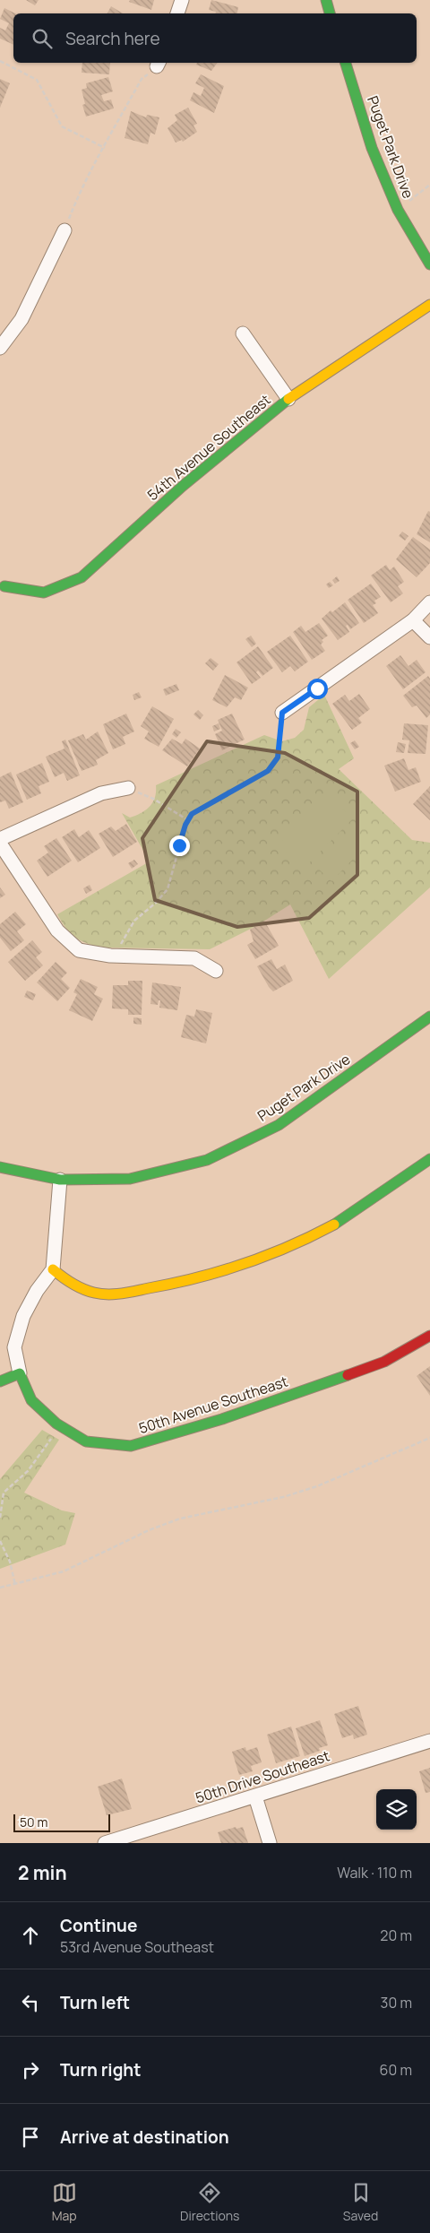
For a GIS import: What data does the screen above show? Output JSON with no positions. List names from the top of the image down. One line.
{"streets":{"street":["Puget Park Drive","54th Avenue Southeast","50th Avenue Southeast","50th Drive Southeast"]},"scale_bar":"50 m","page":{"search":"Search here","scale":"50 m","heading":["2 min","Walk · 110 m"],"list":[["Continue","53rd Avenue Southeast","20 m"],["Turn left","30 m"],["Turn right","60 m"],"Arrive at destination"],"nav":["Map","Directions","Saved"]}}
